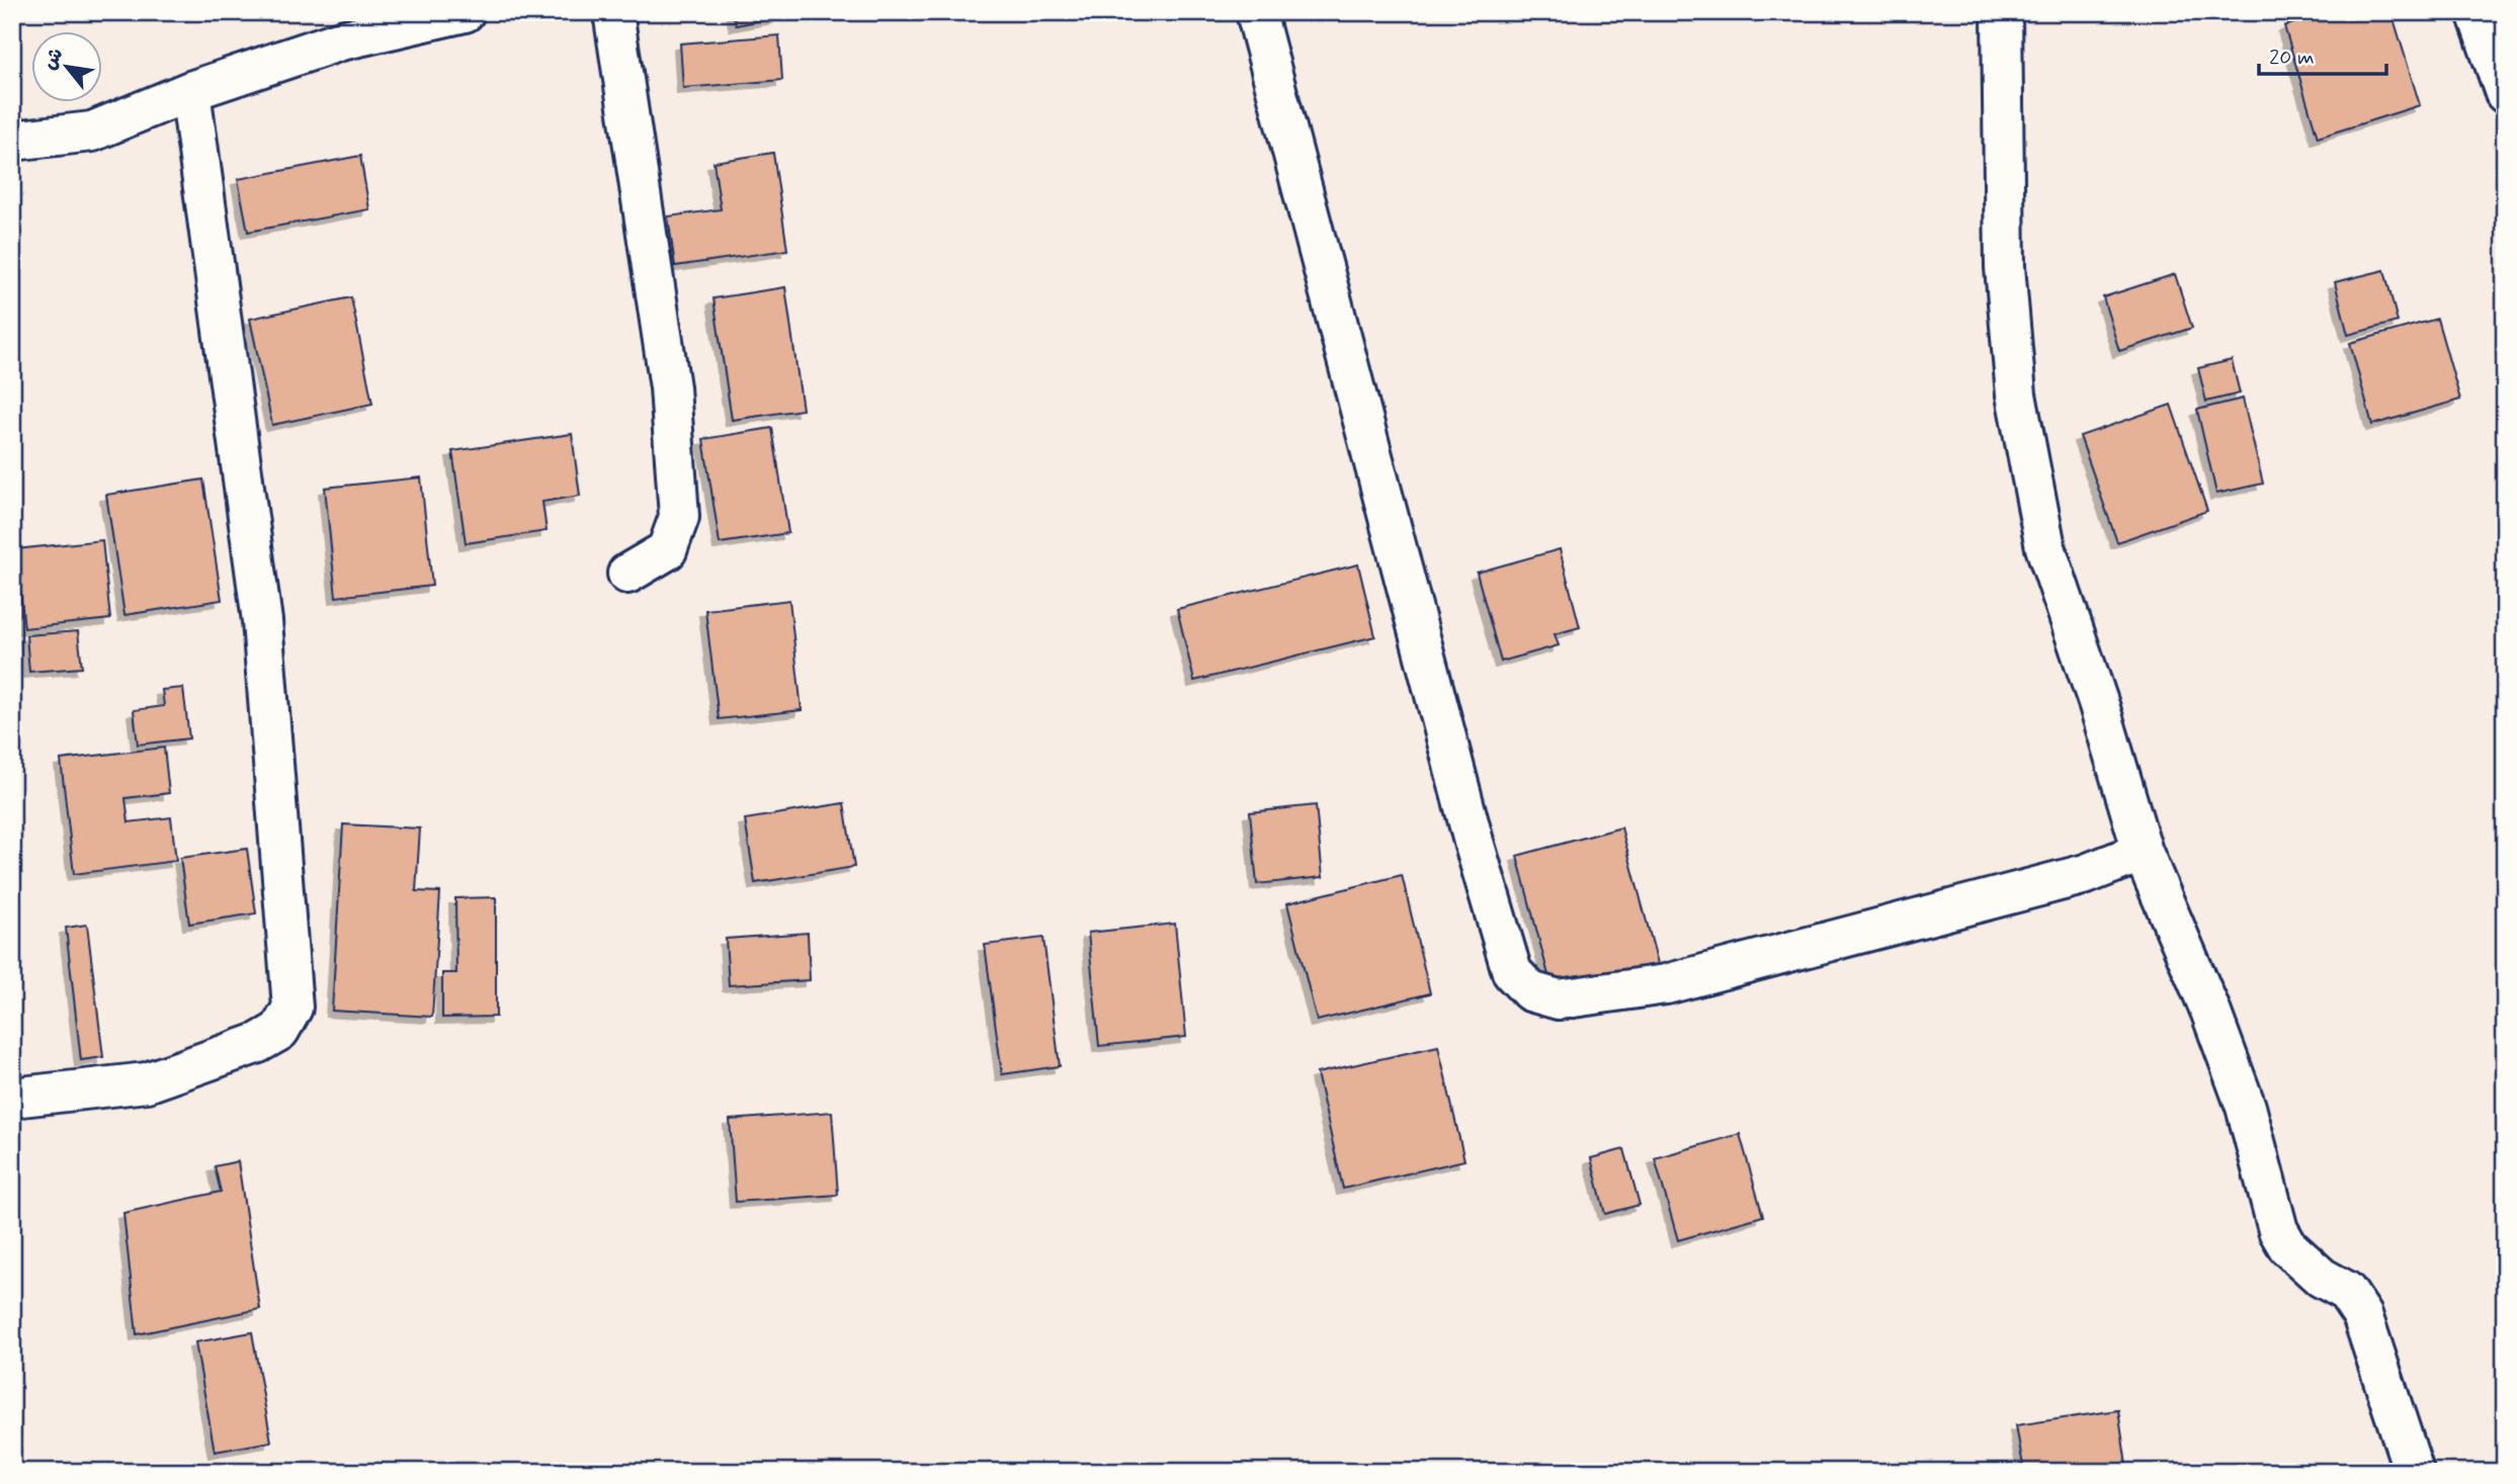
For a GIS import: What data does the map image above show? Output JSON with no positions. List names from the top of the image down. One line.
{"scale_bar":"20 m","north":"top left"}
